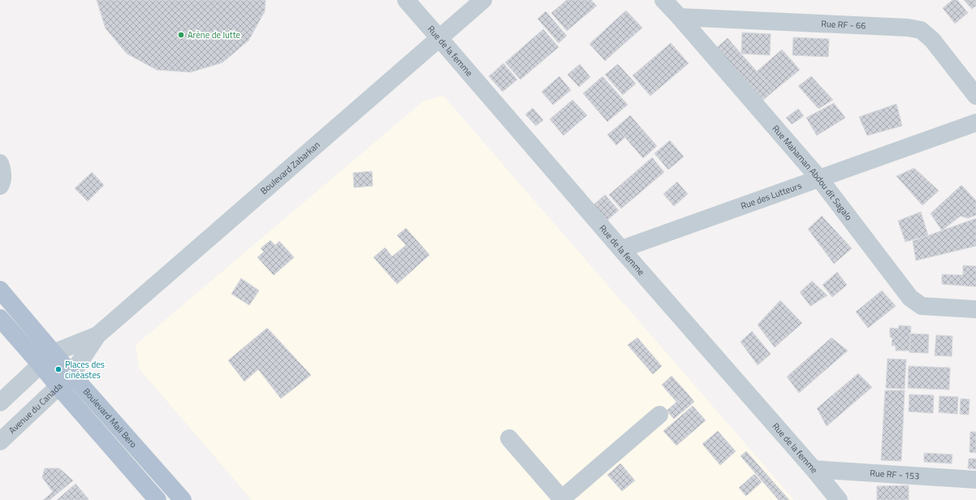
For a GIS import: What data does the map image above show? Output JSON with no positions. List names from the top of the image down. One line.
{"streets":{"main road":["Boulevard Mali Bero"],"street":["Rue RF - 66","Rue de la femme","Boulevard Zabarkan","Rue Mahaman Abdou dit Sagalo","Rue des Lutteurs","Avenue du Canada","Rue RF - 153"]},"crossings":[["Rue RF - 66","Rue Mahaman Abdou dit Sagalo"],["Rue de la femme","Boulevard Zabarkan"],["Rue de la femme","Rue des Lutteurs"],["Rue de la femme","Rue RF - 153"],["Boulevard Zabarkan","Avenue du Canada"],["Boulevard Zabarkan","Boulevard Mali Bero"],["Rue Mahaman Abdou dit Sagalo","Rue des Lutteurs"],["Avenue du Canada","Boulevard Mali Bero"]],"places":["Arène de lutte","Places des cinéastes"]}
